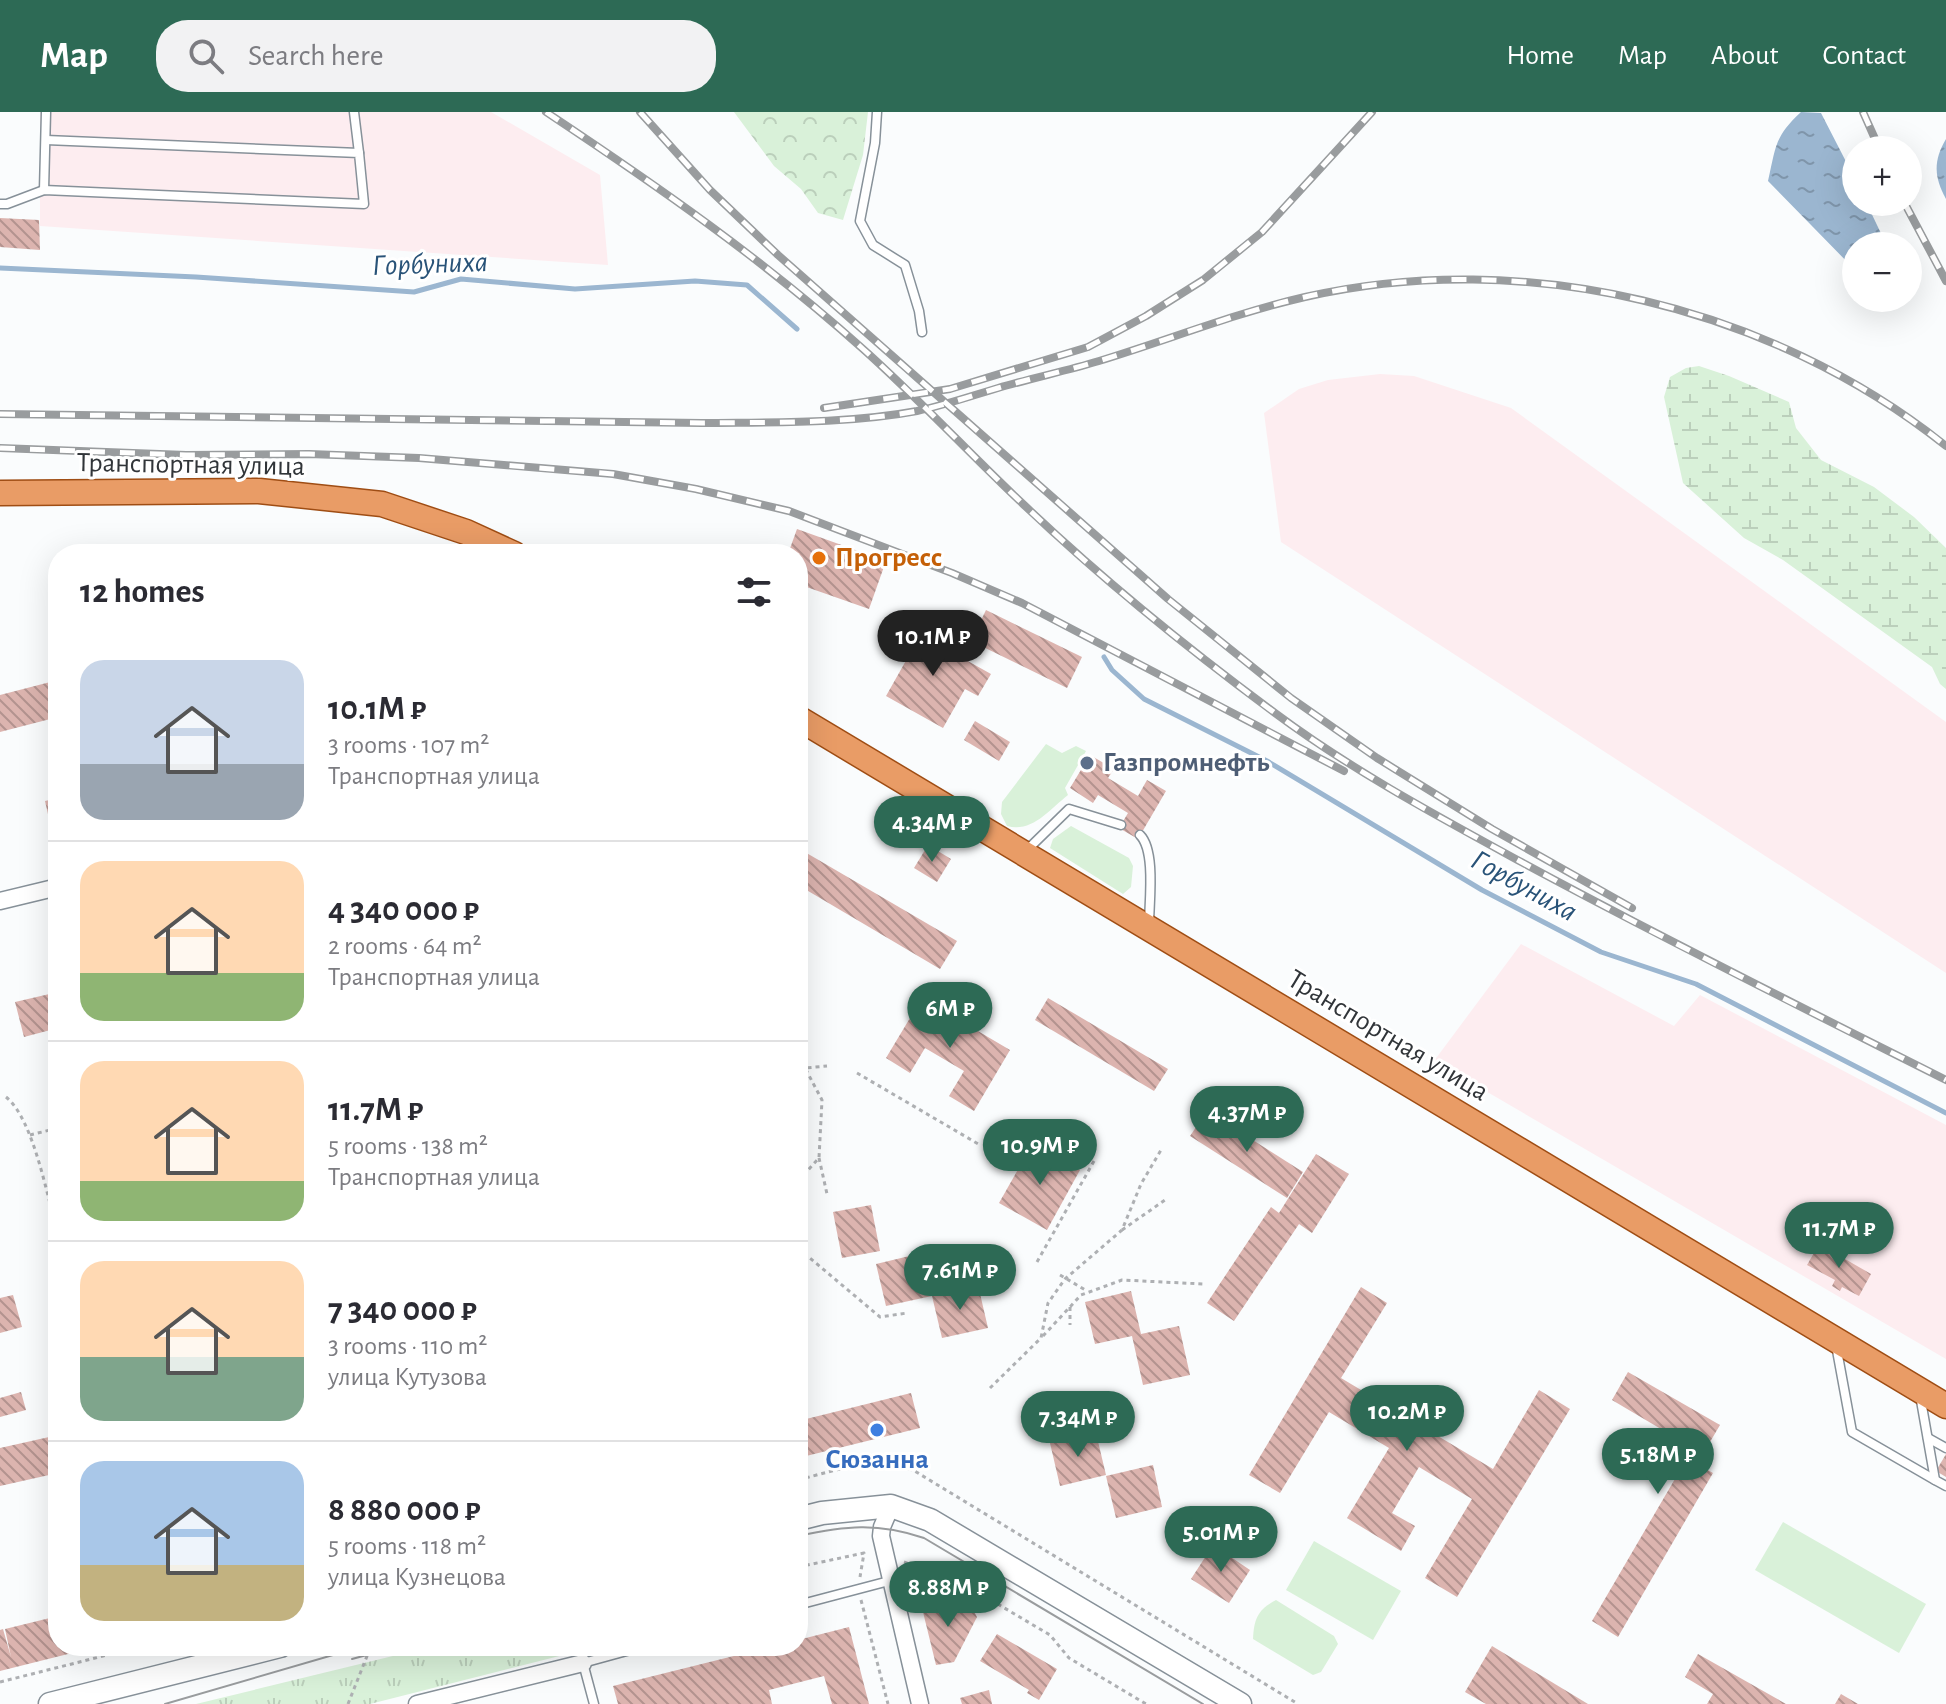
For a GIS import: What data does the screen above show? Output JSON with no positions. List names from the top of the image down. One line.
{"streets":{"main road":["Транспортная улица"]},"water":["Горбуниха"],"places":["Прогресс","Газпромнефть","Сюзанна"],"page":{"header":"Map","search":"Search here","nav":["Home","Map","About","Contact"],"map_buttons":["+","−"],"heading":"12 homes","price":["10.1M ₽","4.34M ₽","6M ₽","4.37M ₽","10.9M ₽","11.7M ₽","7.61M ₽","10.2M ₽","7.34M ₽","5.18M ₽","5.01M ₽","8.88M ₽"],"list":[{"name":"10.1M ₽","note":"3 rooms · 107 m² · Транспортная улица"},{"name":"4 340 000 ₽","note":"2 rooms · 64 m² · Транспортная улица"},{"name":"11.7M ₽","note":"5 rooms · 138 m² · Транспортная улица"},{"name":"7 340 000 ₽","note":"3 rooms · 110 m² · улица Кутузова"},{"name":"8 880 000 ₽","note":"5 rooms · 118 m² · улица Кузнецова"}]}}
